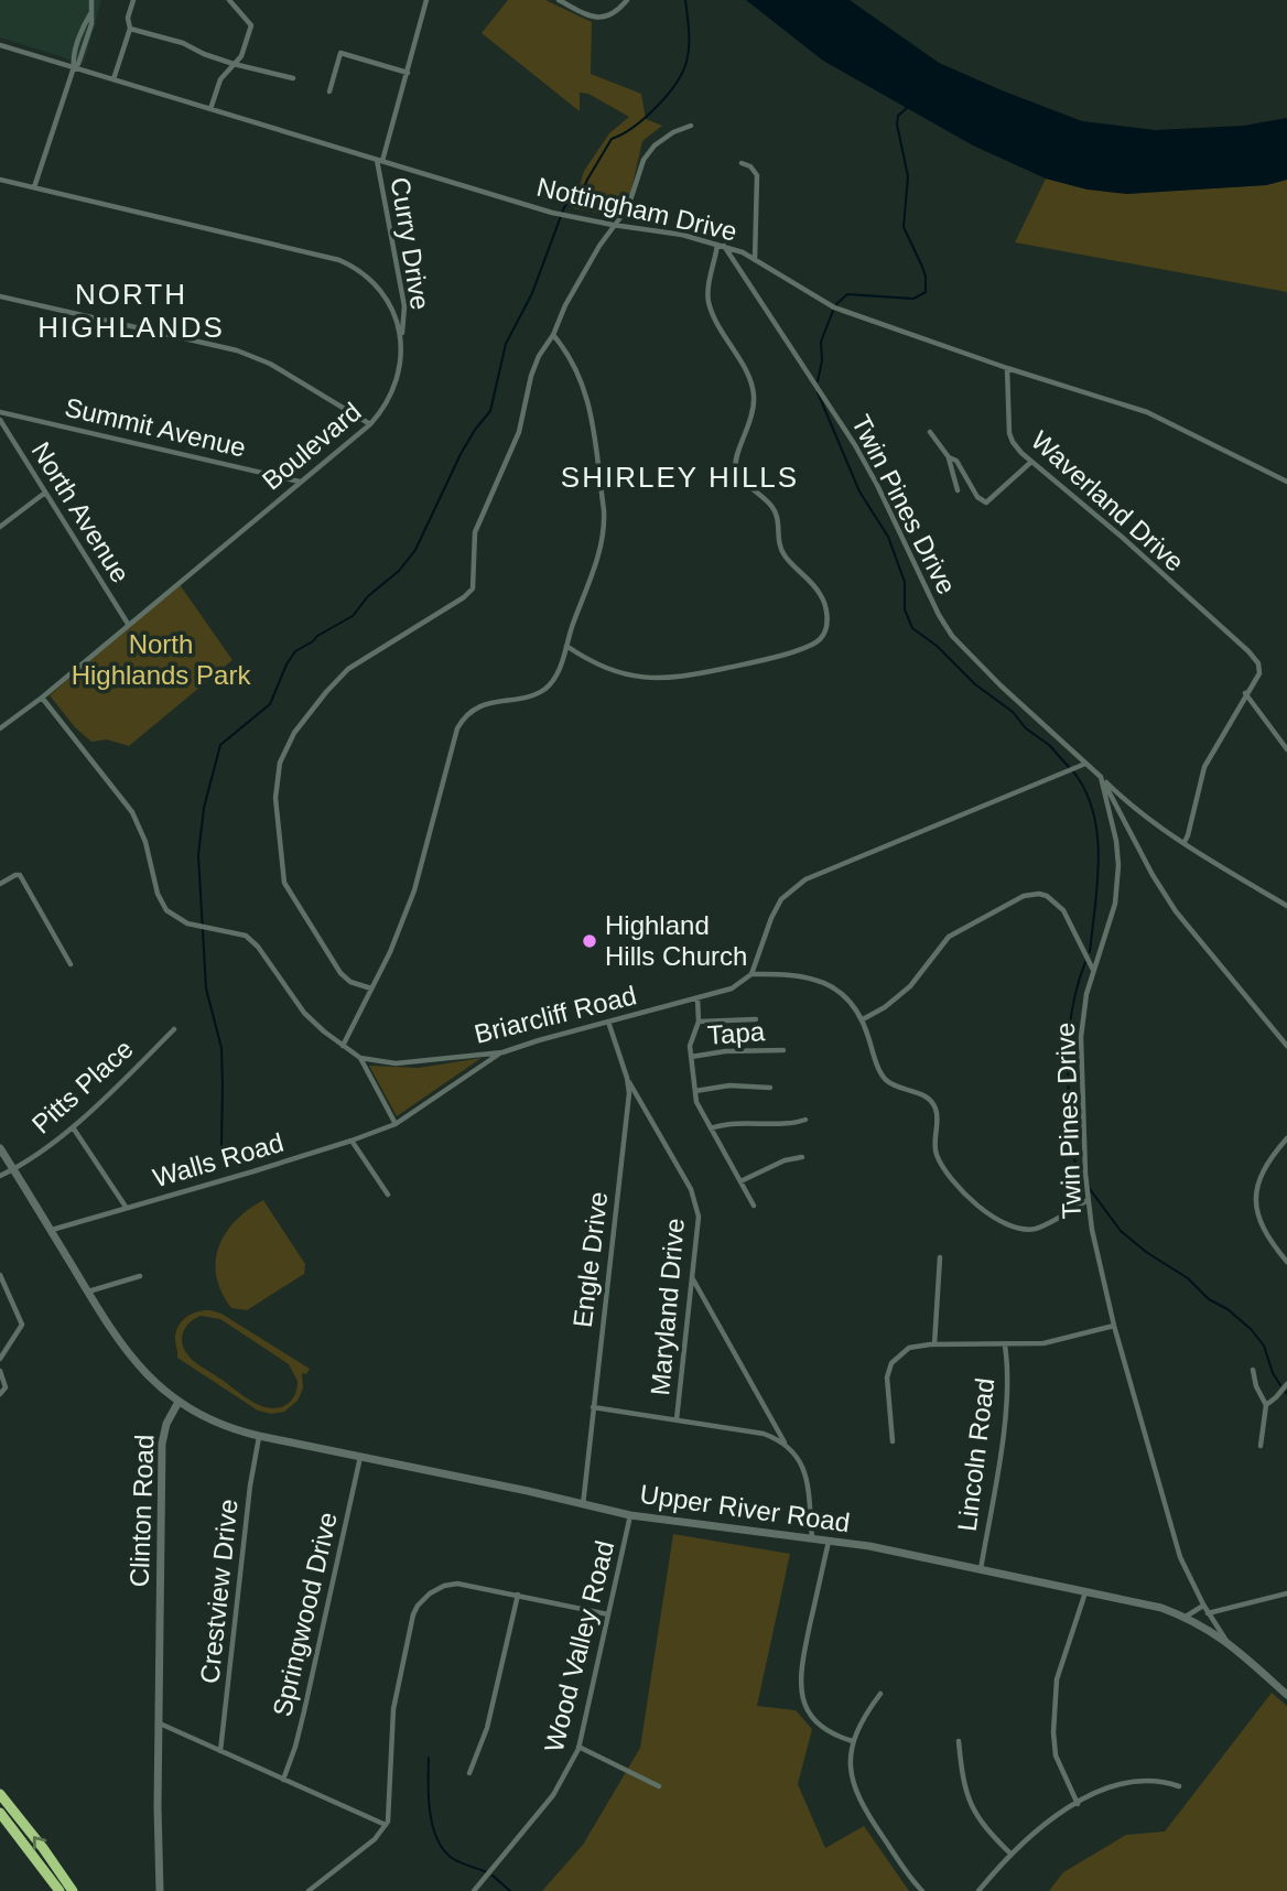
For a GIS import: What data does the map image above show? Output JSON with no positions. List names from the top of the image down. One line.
{"streets":{"street":["Nottingham Drive","Curry Drive","Summit Avenue","Boulevard","Waverland Drive","Twin Pines Drive","North Avenue","Briarcliff Road","Tapa","Pitts Place","Walls Road","Engle Drive","Maryland Drive","Lincoln Road","Upper River Road","Clinton Road","Crestview Drive","Springwood Drive","Wood Valley Road"]},"crossings":[["Nottingham Drive","Curry Drive"],["Nottingham Drive","Waverland Drive"],["Nottingham Drive","Twin Pines Drive"],["Curry Drive","Boulevard"],["Summit Avenue","Boulevard"],["Boulevard","North Avenue"],["Boulevard","Briarcliff Road"],["Twin Pines Drive","Upper River Road"],["Briarcliff Road","Walls Road"],["Briarcliff Road","Engle Drive"],["Pitts Place","Clinton Road"],["Walls Road","Clinton Road"],["Engle Drive","Maryland Drive"],["Engle Drive","Upper River Road"],["Lincoln Road","Upper River Road"],["Upper River Road","Clinton Road"],["Upper River Road","Crestview Drive"],["Upper River Road","Springwood Drive"],["Upper River Road","Wood Valley Road"]],"districts":["NORTH HIGHLANDS","SHIRLEY HILLS"],"parks":["North Highlands Park"],"places":["Highland Hills Church"]}
